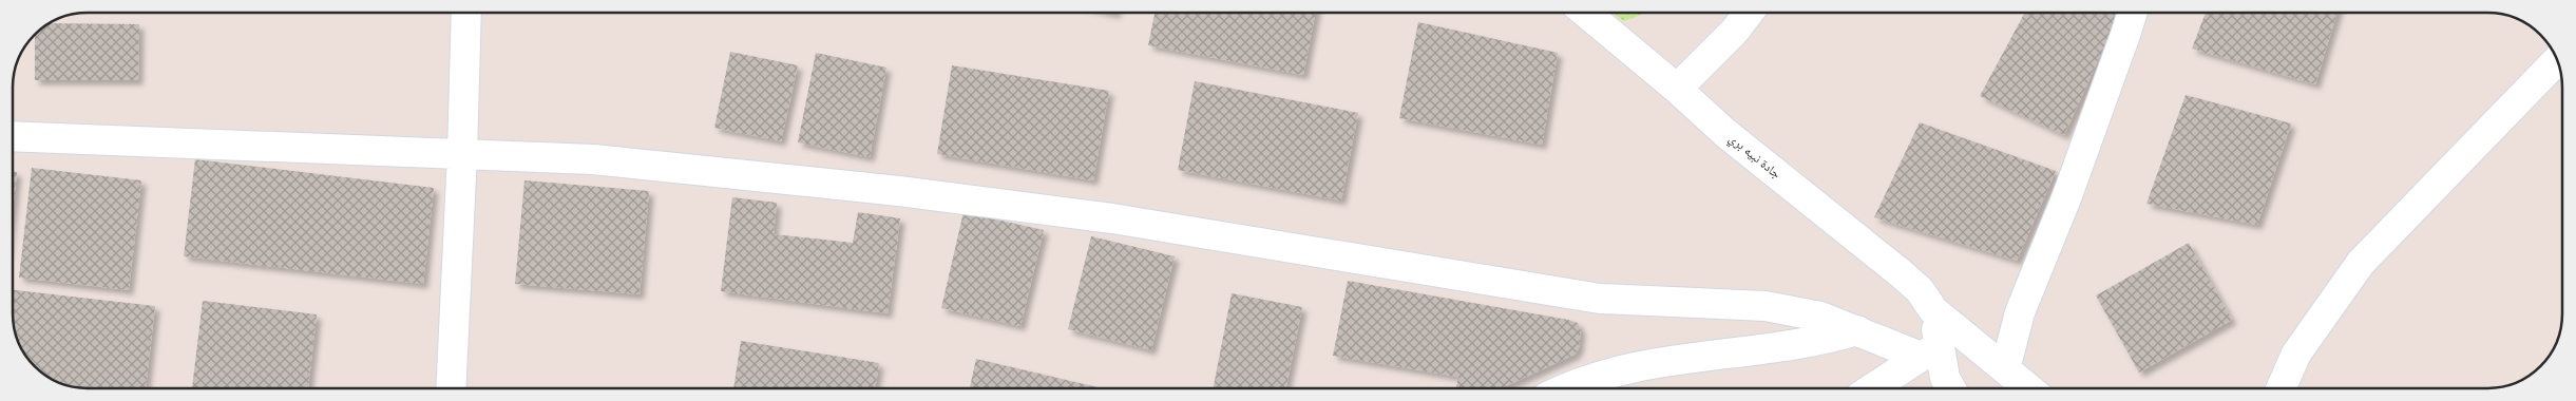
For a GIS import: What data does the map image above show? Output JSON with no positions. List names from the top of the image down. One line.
{"streets":{"street":["جادة نبيه بري"]}}
